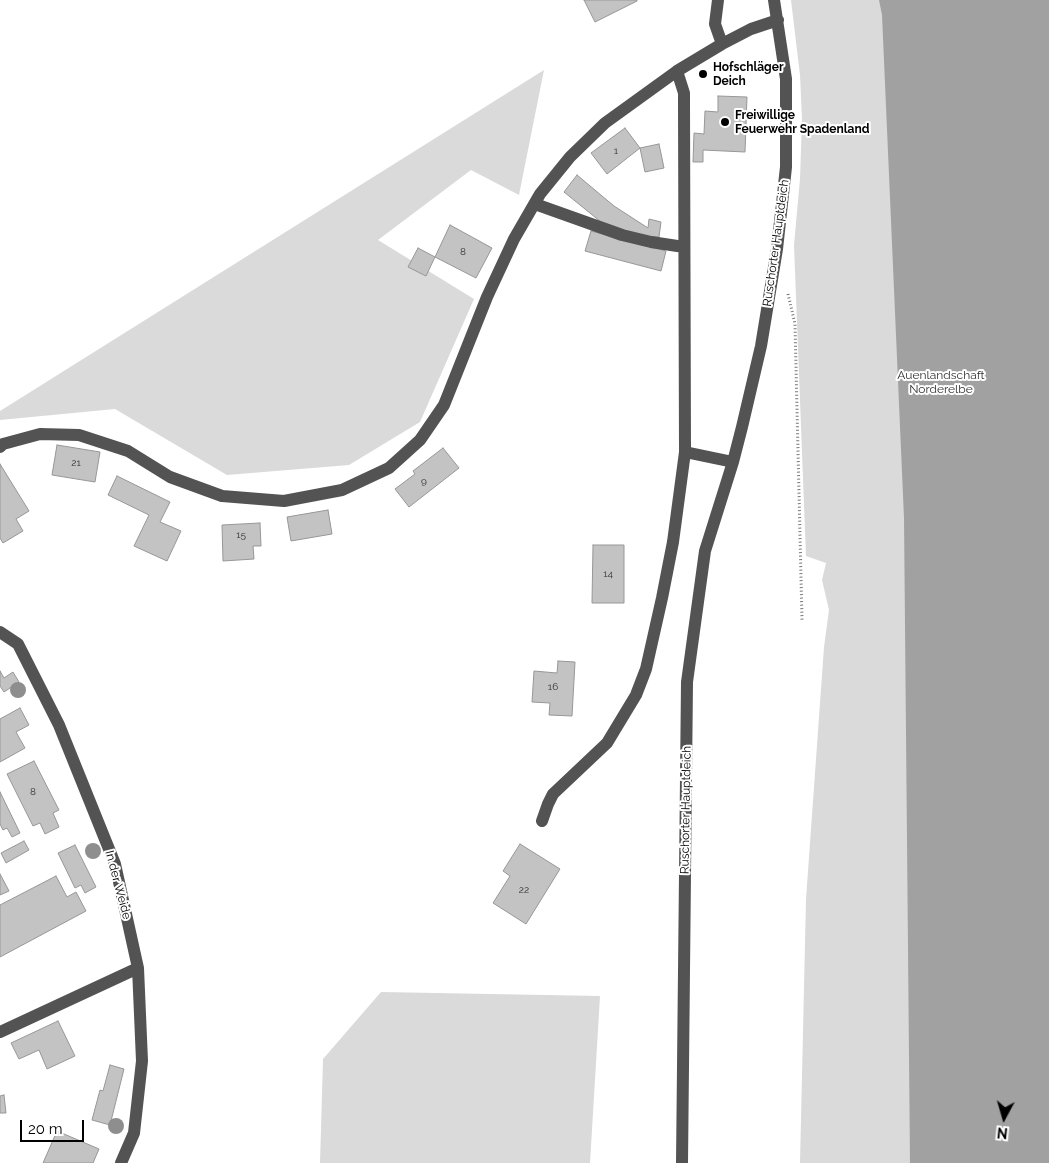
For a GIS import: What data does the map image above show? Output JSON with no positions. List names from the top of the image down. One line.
{"streets":{"street":["Ruschorter Hauptdeich","In der Weide"]},"parks":["Auenlandschaft Norderelbe"],"places":["Hofschläger Deich","Freiwillige Feuerwehr Spadenland"],"house_numbers":["1","8","21","9","15","14","16","8","22"],"scale_bar":"20 m","north":"bottom"}
